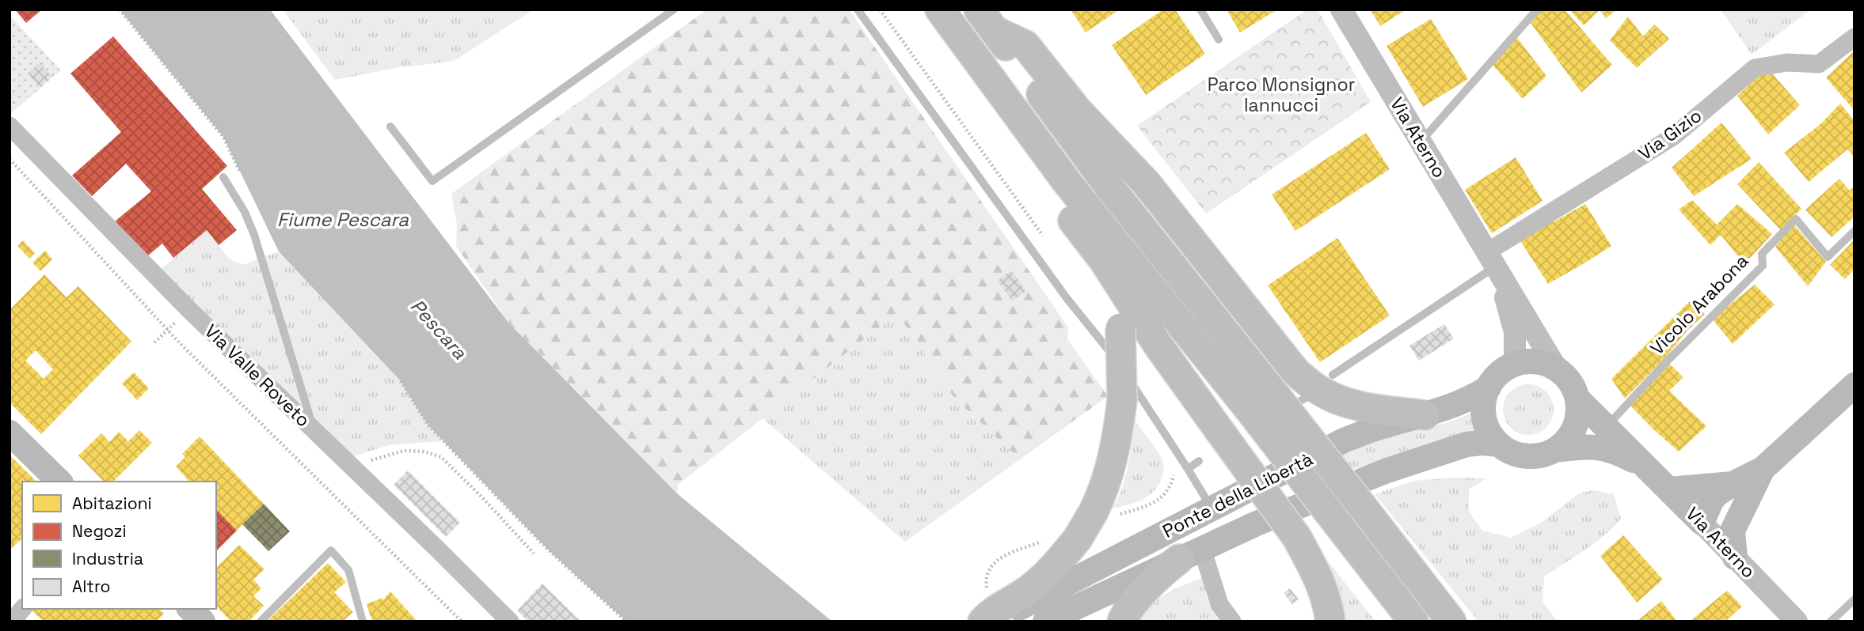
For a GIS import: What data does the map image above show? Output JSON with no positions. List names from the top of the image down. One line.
{"streets":{"main road":["Via Aterno","Ponte della Libertà"],"street":["Via Gizio","Via Valle Roveto"],"lane":["Vicolo Arabona"]},"crossings":[["Via Gizio","Via Aterno"],["Via Aterno","Vicolo Arabona"],["Via Aterno","Ponte della Libertà"]],"water":["Fiume Pescara","Pescara"],"parks":["Parco Monsignor Iannucci"],"legend":["Abitazioni","Negozi","Industria","Altro"]}
